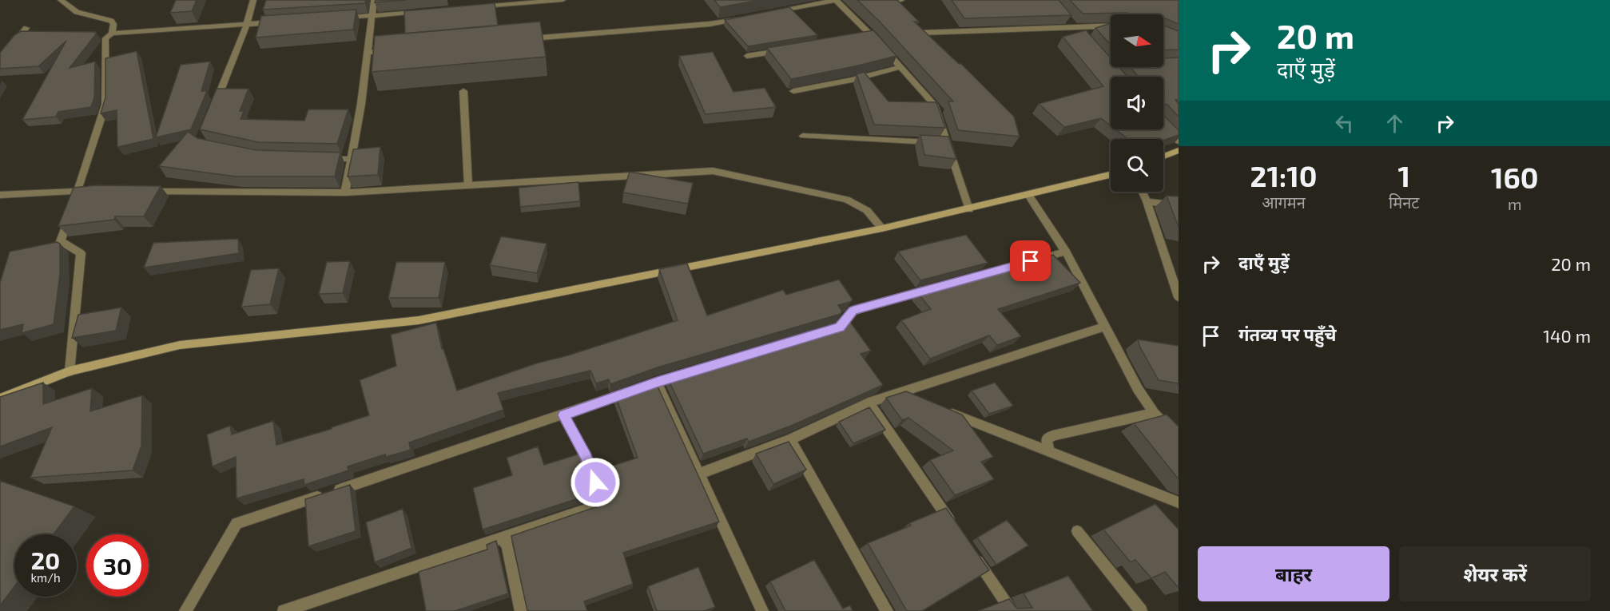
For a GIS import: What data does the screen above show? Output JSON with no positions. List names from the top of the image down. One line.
{"north":"right","page":{"turn":["20 m","दाएँ मुड़ें"],"eta":["21:10","आगमन","1","मिनट","160","m"],"list":[{"name":"दाएँ मुड़ें","value":"20 m"},{"name":"गंतव्य पर पहुँचे","value":"140 m"}],"speed":"20 km/h","limit":"30","buttons":["बाहर","शेयर करें"]}}
